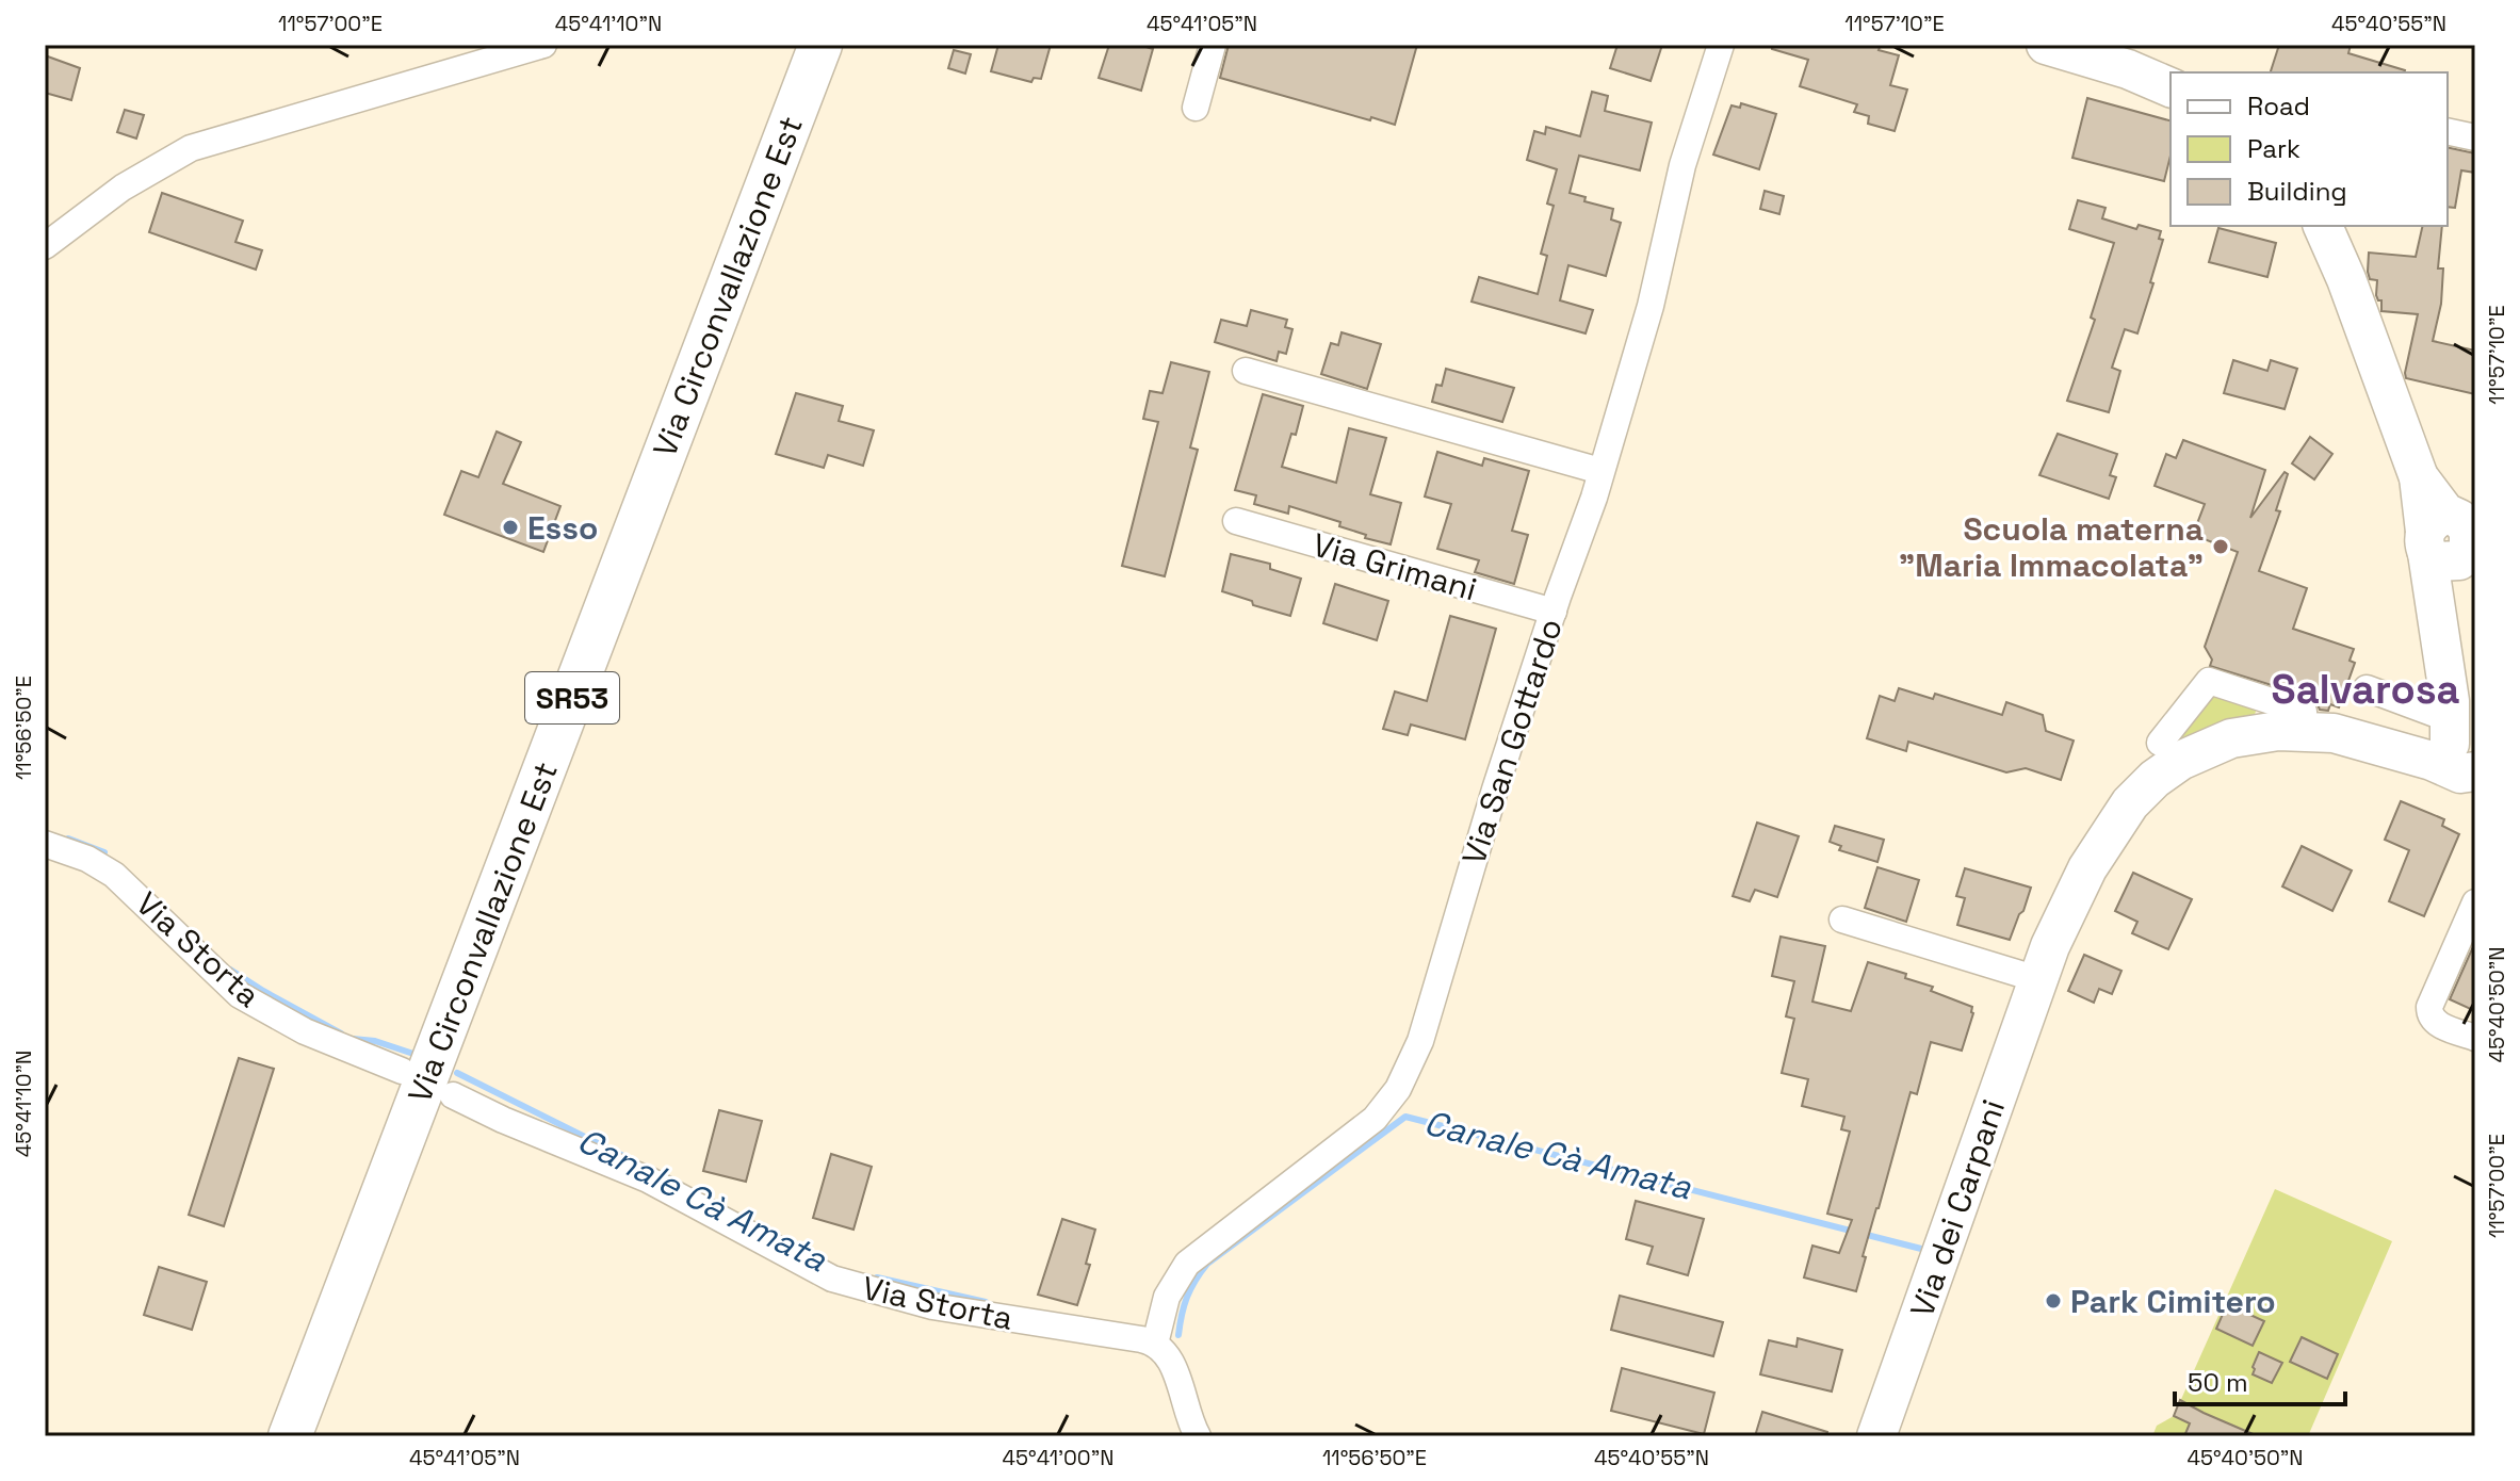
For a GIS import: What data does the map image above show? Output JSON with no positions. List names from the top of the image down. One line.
{"streets":{"main road":["Via Circonvallazione Est","SR53"],"street":["Via Grimani","Via San Gottardo","Via Storta","Via dei Carpani"]},"crossings":[["Via Grimani","Via San Gottardo"],["Via San Gottardo","Via Storta"]],"districts":["Salvarosa"],"water":["Canale Cà Amata"],"places":["Esso","Scuola materna \"Maria Immacolata\"","Park Cimitero"],"legend":["Road","Park","Building"],"scale_bar":"50 m","coordinates":["11°57'00\"E","45°41'10\"N","45°41'05\"N","11°57'10\"E","45°40'55\"N","11°56'50\"E","45°40'50\"N","45°41'00\"N"]}
